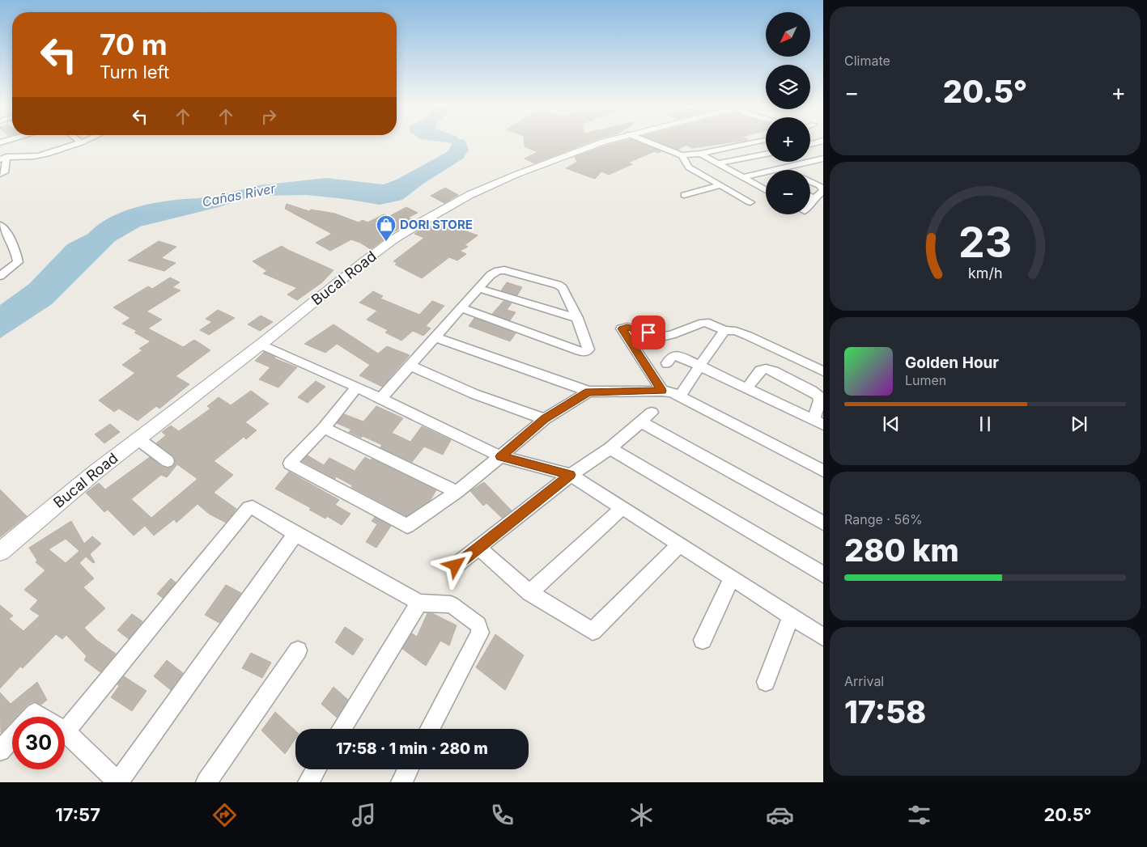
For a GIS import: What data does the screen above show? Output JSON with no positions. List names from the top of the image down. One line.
{"streets":{"street":["Bucal Road"]},"water":["Cañas River"],"places":{"shop":["DORI STORE"]},"north":"bottom left","page":{"tile":["Climate",["Range · 56%","280 km"],["Arrival","17:58"]],"map_buttons":["+","−"],"turn":["70 m","Turn left"],"heat":["−","20.5°","+"],"song":["Golden Hour","Lumen"],"limit":"30","trip":"17:58 · 1 min · 280 m","tabs":["17:57","20.5°"],"gauge":["23","km/h"]}}
